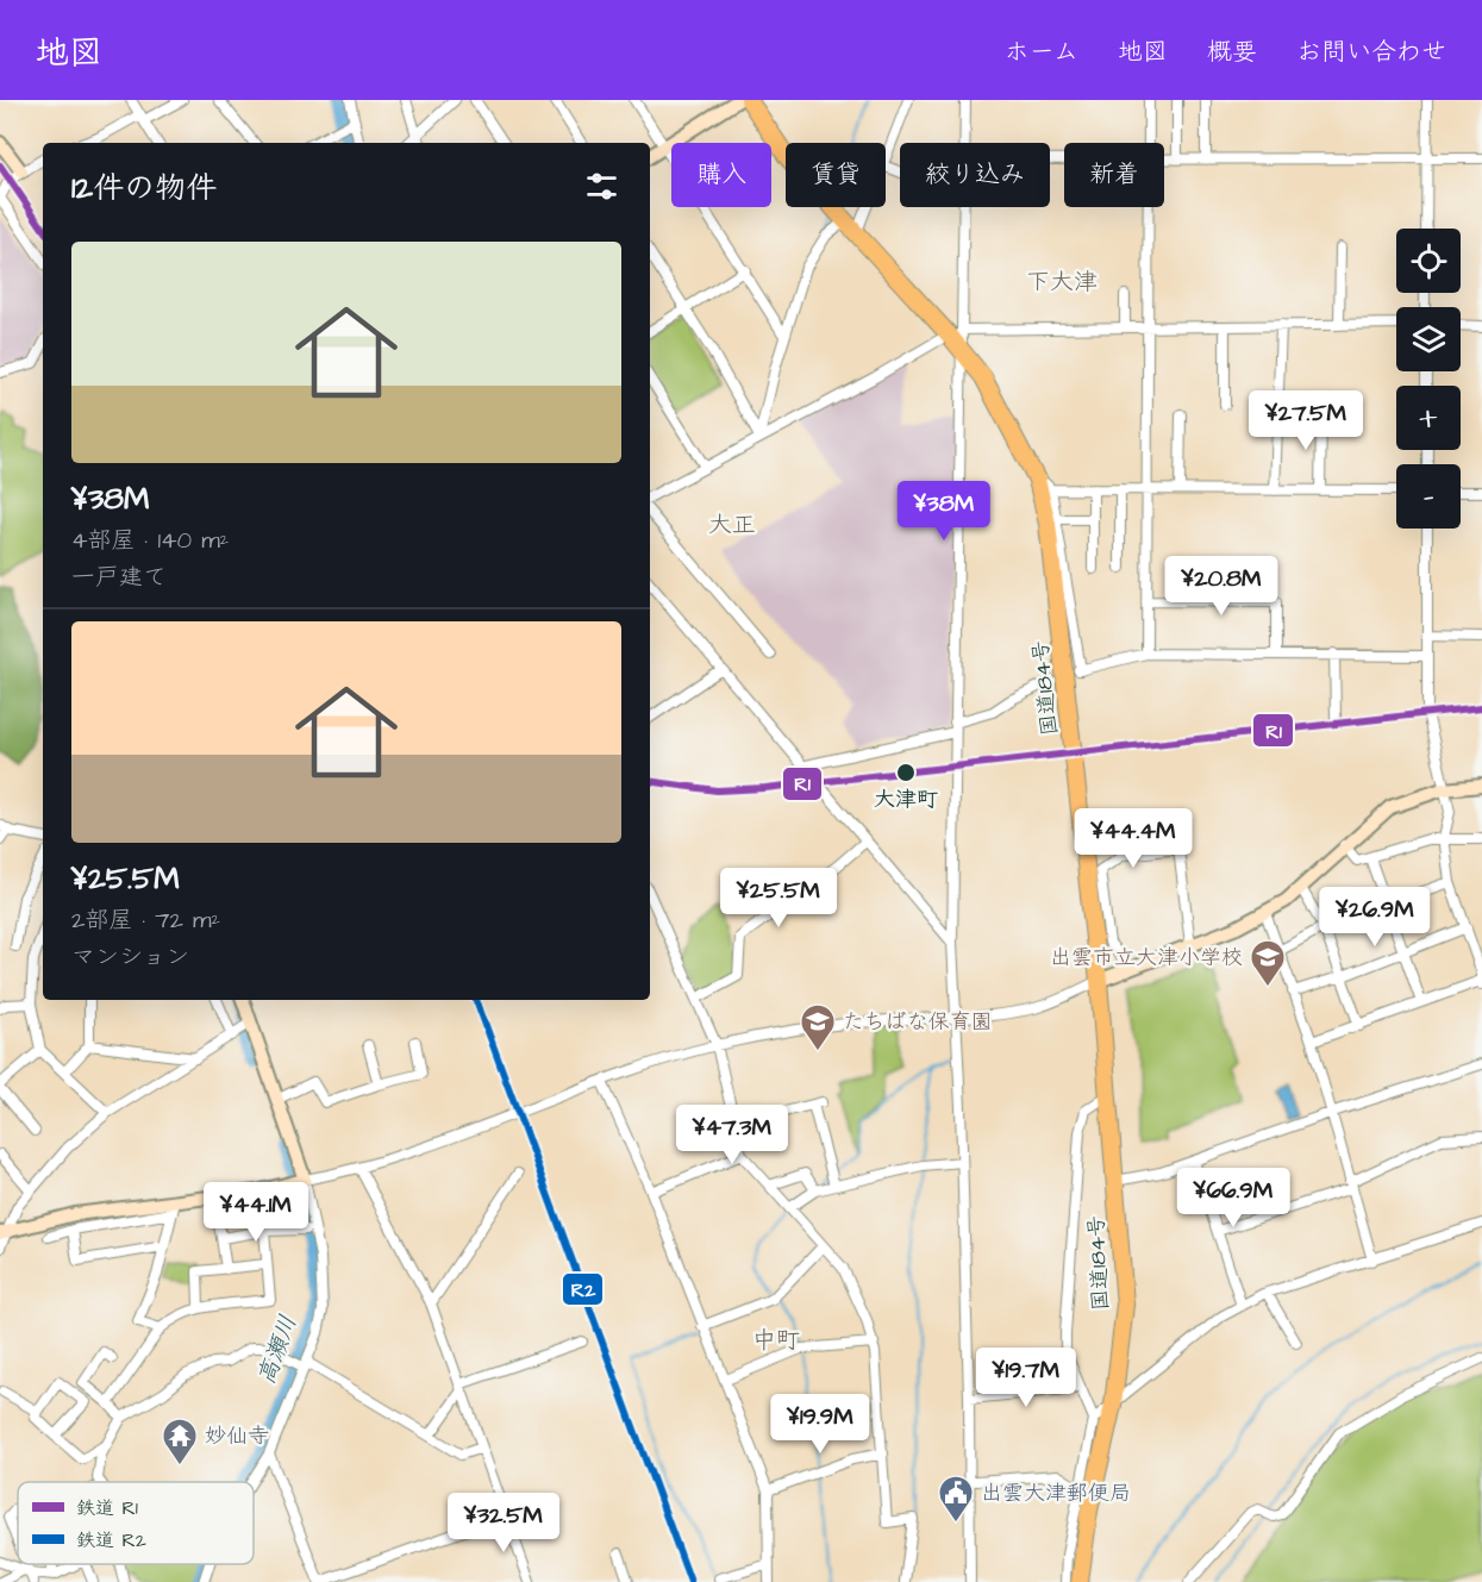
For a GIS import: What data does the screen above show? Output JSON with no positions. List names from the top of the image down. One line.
{"streets":{"highway":["国道184号"]},"districts":["下大津","大正","中町"],"water":["高瀬川"],"places":{"other":["大津町"],"school or university":["出雲市立大津小学校","たちばな保育園"],"temple":["妙仙寺"],"public building":["出雲大津郵便局"]},"lines":["rail line R1","rail line R2"],"legend":["鉄道 R1","鉄道 R2"],"page":{"header":"地図","nav":["ホーム","地図","概要","お問い合わせ"],"chip":["購入","賃貸","絞り込み","新着"],"heading":"12件の物件","map_buttons":["+","−"],"list":[{"name":"¥38M","note":"4部屋 · 140 m² · 一戸建て"},{"name":"¥25.5M","note":"2部屋 · 72 m² · マンション"}],"price":["¥27.5M","¥38M","¥20.8M","¥44.4M","¥25.5M","¥26.9M","¥47.3M","¥66.9M","¥44.1M","¥19.7M","¥19.9M","¥32.5M"]}}
